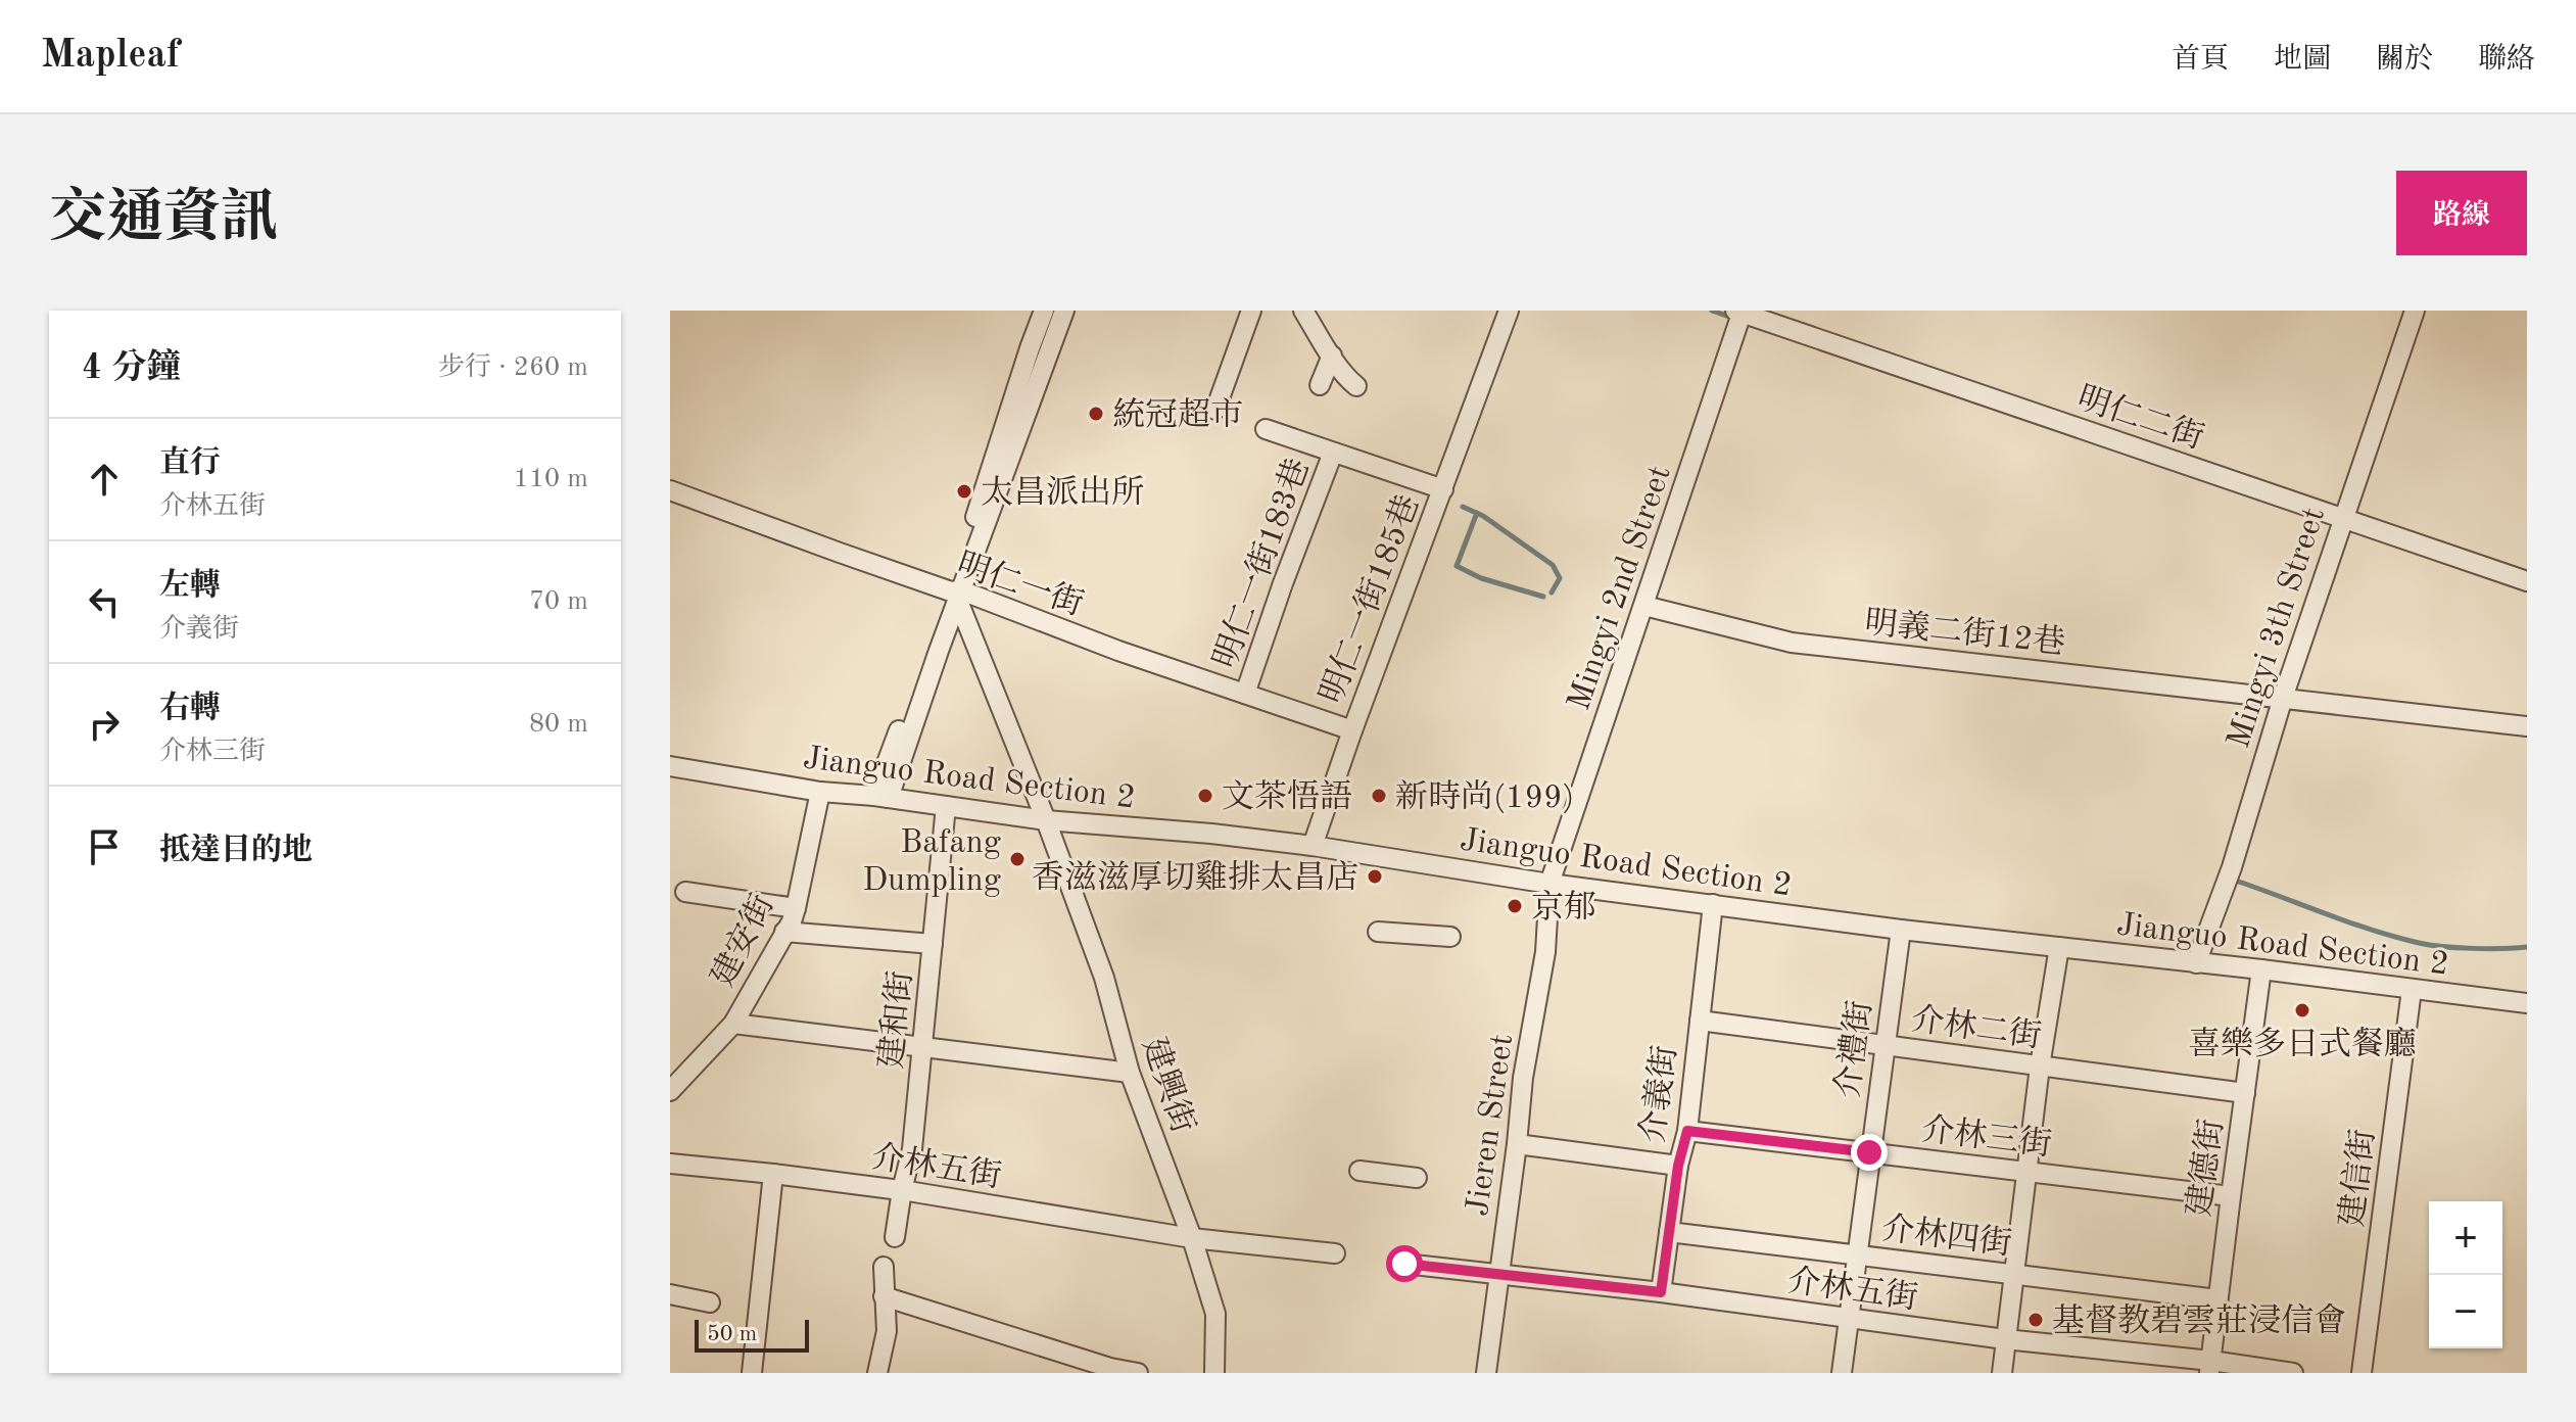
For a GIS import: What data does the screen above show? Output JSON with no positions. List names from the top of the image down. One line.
{"streets":{"street":["明仁二街","明仁一街183巷","明仁一街","Mingyi 2nd Street","明仁一街185巷","Mingyi 3th Street","明義二街12巷","Jianguo Road Section 2","建安街","建和街","介林二街","介禮街","建興街","介義街","Jieren Street","介林三街","介林五街","建德街","建信街","介林四街"]},"crossings":[["明仁二街","Mingyi 2nd Street"],["明仁二街","Mingyi 3th Street"],["明仁一街183巷","明仁一街"],["明仁一街","明仁一街185巷"],["明仁一街","建興街"],["Mingyi 2nd Street","明義二街12巷"],["Mingyi 2nd Street","Jianguo Road Section 2"],["Mingyi 2nd Street","Jieren Street"],["明仁一街185巷","Jianguo Road Section 2"],["Mingyi 3th Street","明義二街12巷"],["Mingyi 3th Street","Jianguo Road Section 2"],["Jianguo Road Section 2","建安街"],["Jianguo Road Section 2","建和街"],["Jianguo Road Section 2","介禮街"],["Jianguo Road Section 2","建興街"],["Jianguo Road Section 2","介義街"],["Jianguo Road Section 2","Jieren Street"],["Jianguo Road Section 2","建德街"],["Jianguo Road Section 2","建信街"],["建和街","介林五街"],["介林二街","介禮街"],["介林二街","介義街"],["介林二街","建德街"],["介禮街","介林三街"],["介禮街","介林五街"],["介禮街","介林四街"],["建興街","介林五街"],["介義街","介林三街"],["介義街","介林五街"],["介義街","介林四街"],["Jieren Street","介林五街"],["介林三街","建德街"],["介林五街","建德街"],["建德街","介林四街"]],"places":["統冠超市","太昌派出所","文茶悟語","新時尚(199)","Bafang Dumpling","香滋滋厚切雞排太昌店","京郁","喜樂多日式餐廳","基督教碧雲莊浸信會"],"scale_bar":"50 m","page":{"header":"Mapleaf","nav":["首頁","地圖","關於","聯絡"],"title":"交通資訊","buttons":"路線","heading":["4 分鐘","步行 · 260 m"],"list":[["直行","介林五街","110 m"],["左轉","介義街","70 m"],["右轉","介林三街","80 m"],"抵達目的地"],"map_buttons":["+","−"],"scale":"50 m"}}
